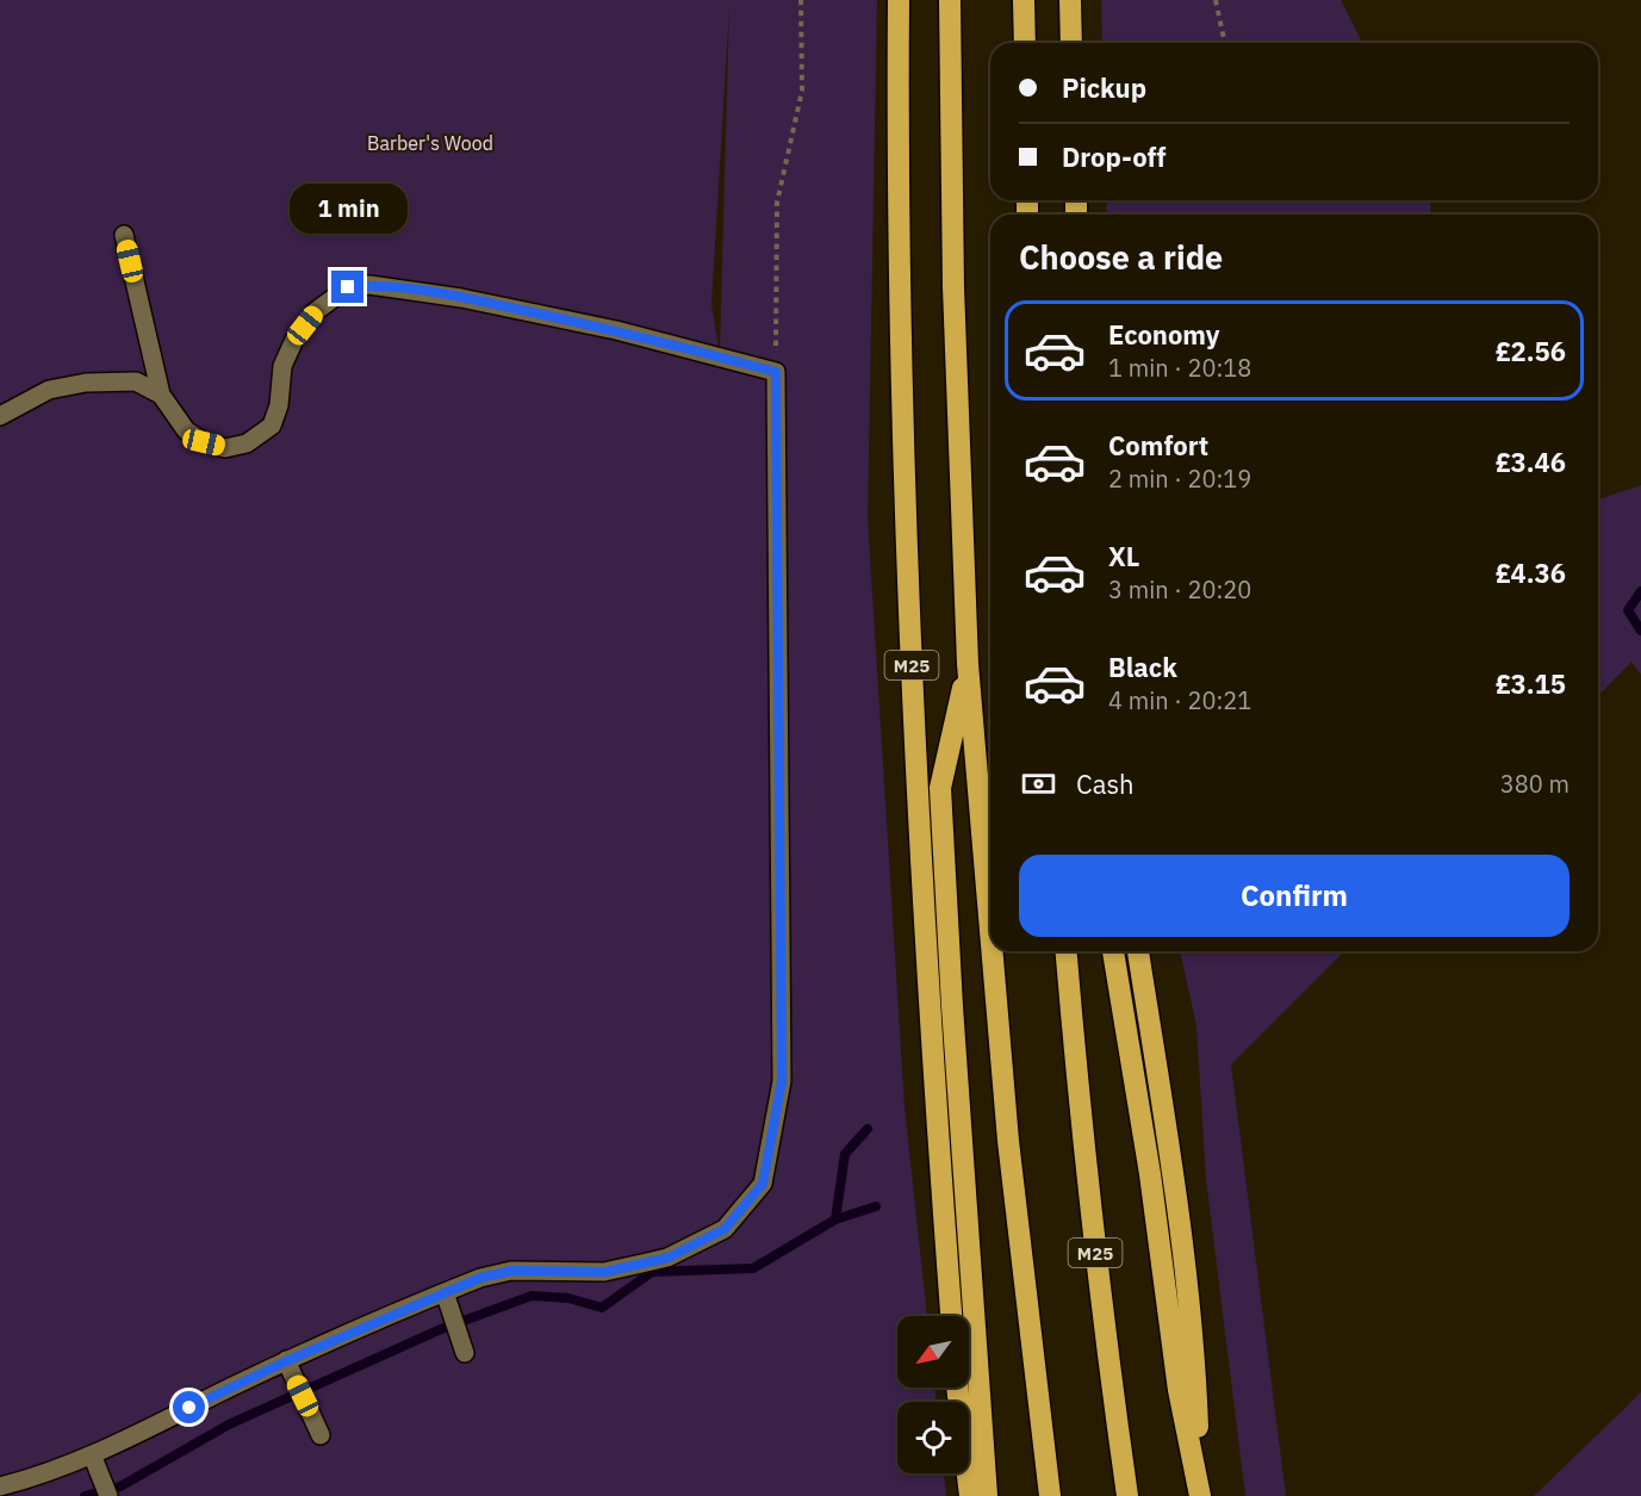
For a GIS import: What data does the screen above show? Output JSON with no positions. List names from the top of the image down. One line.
{"streets":{"highway":["M25"]},"parks":["Barber's Wood"],"north":"bottom left","page":{"banner":["Pickup","Drop-off"],"bubble":"1 min","heading":"Choose a ride","list":[{"name":"Economy","note":"1 min · 20:18","value":"£2.56"},{"name":"Comfort","note":"2 min · 20:19","value":"£3.46"},{"name":"XL","note":"3 min · 20:20","value":"£4.36"},{"name":"Black","note":"4 min · 20:21","value":"£3.15"}],"pay":["Cash","380 m"],"buttons":"Confirm"}}
